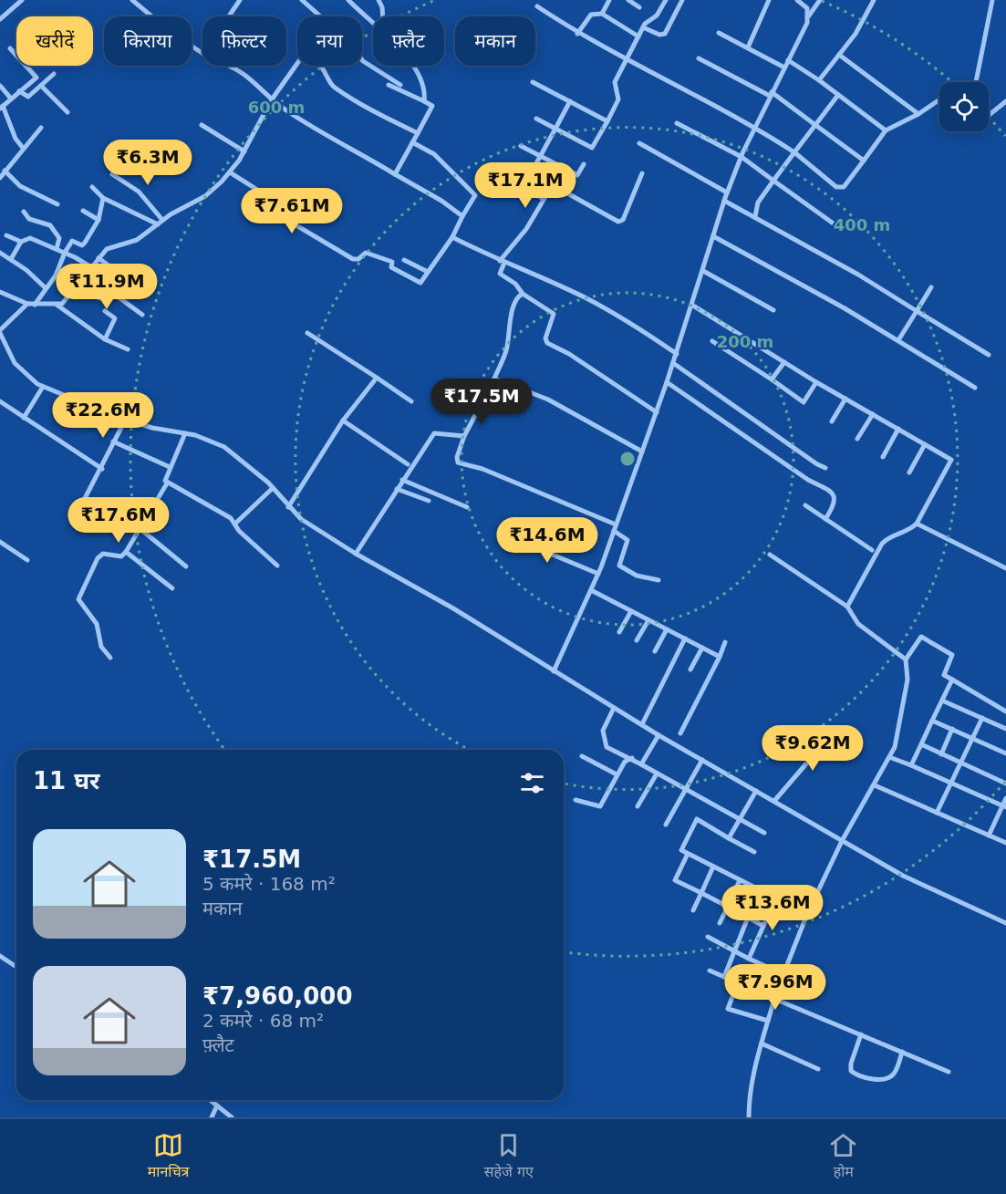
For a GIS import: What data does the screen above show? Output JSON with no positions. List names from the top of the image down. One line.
{"page":{"chip":["खरीदें","किराया","फ़िल्टर","नया","फ़्लैट","मकान"],"price":["₹6.3M","₹17.1M","₹7.61M","₹11.9M","₹17.5M","₹22.6M","₹17.6M","₹14.6M","₹9.62M","₹13.6M","₹7.96M"],"heading":"11 घर","list":[{"name":"₹17.5M","note":"5 कमरे · 168 m² · मकान"},{"name":"₹7,960,000","note":"2 कमरे · 68 m² · फ़्लैट"}],"tabs":["मानचित्र","सहेजे गए","होम"]},"rings":["600 m","400 m","200 m"]}
